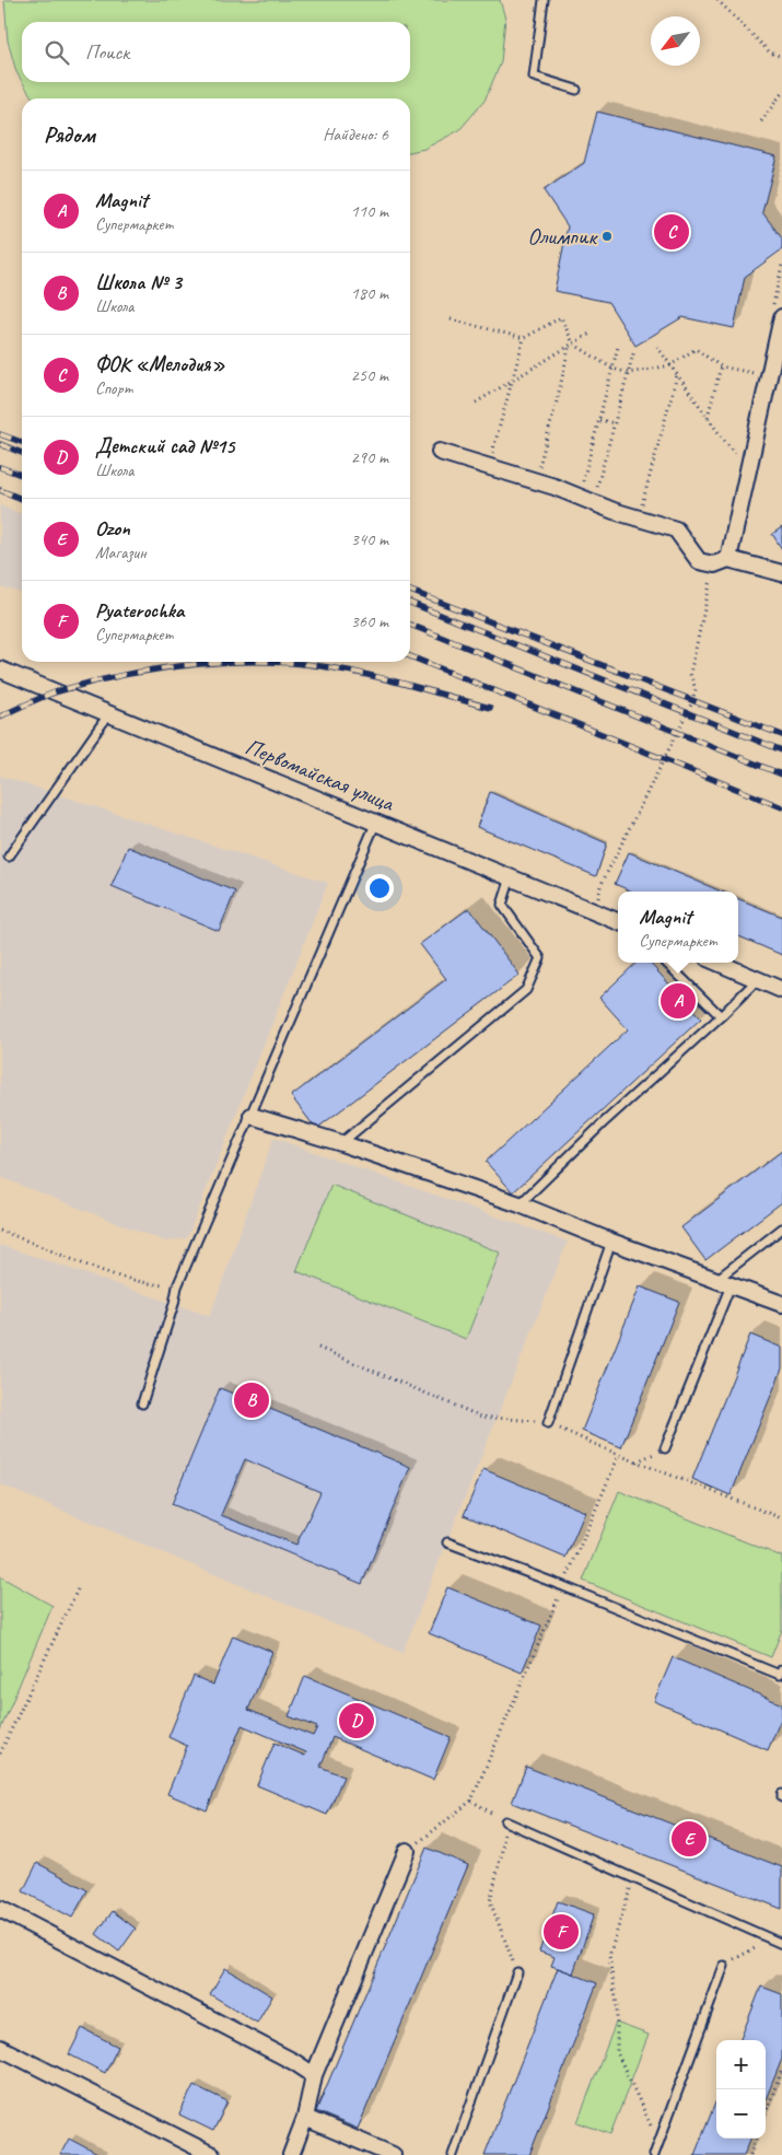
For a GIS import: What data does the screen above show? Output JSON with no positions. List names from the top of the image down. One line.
{"streets":{"street":["Первомайская улица"]},"places":["Олимпик"],"north":"bottom left","page":{"search":"Поиск","heading":["Рядом","Найдено: 6"],"list":[{"mark":"A","name":"Magnit","note":"Супермаркет","value":"110 m"},{"mark":"B","name":"Школа № 3","note":"Школа","value":"180 m"},{"mark":"C","name":"ФОК «Мелодия»","note":"Спорт","value":"250 m"},{"mark":"D","name":"Детский сад №15","note":"Школа","value":"290 m"},{"mark":"E","name":"Ozon","note":"Магазин","value":"340 m"},{"mark":"F","name":"Pyaterochka","note":"Супермаркет","value":"360 m"}],"pins":["C","A","B","D","E","F"],"popup":["Magnit","Супермаркет"],"map_buttons":["+","−"]}}
